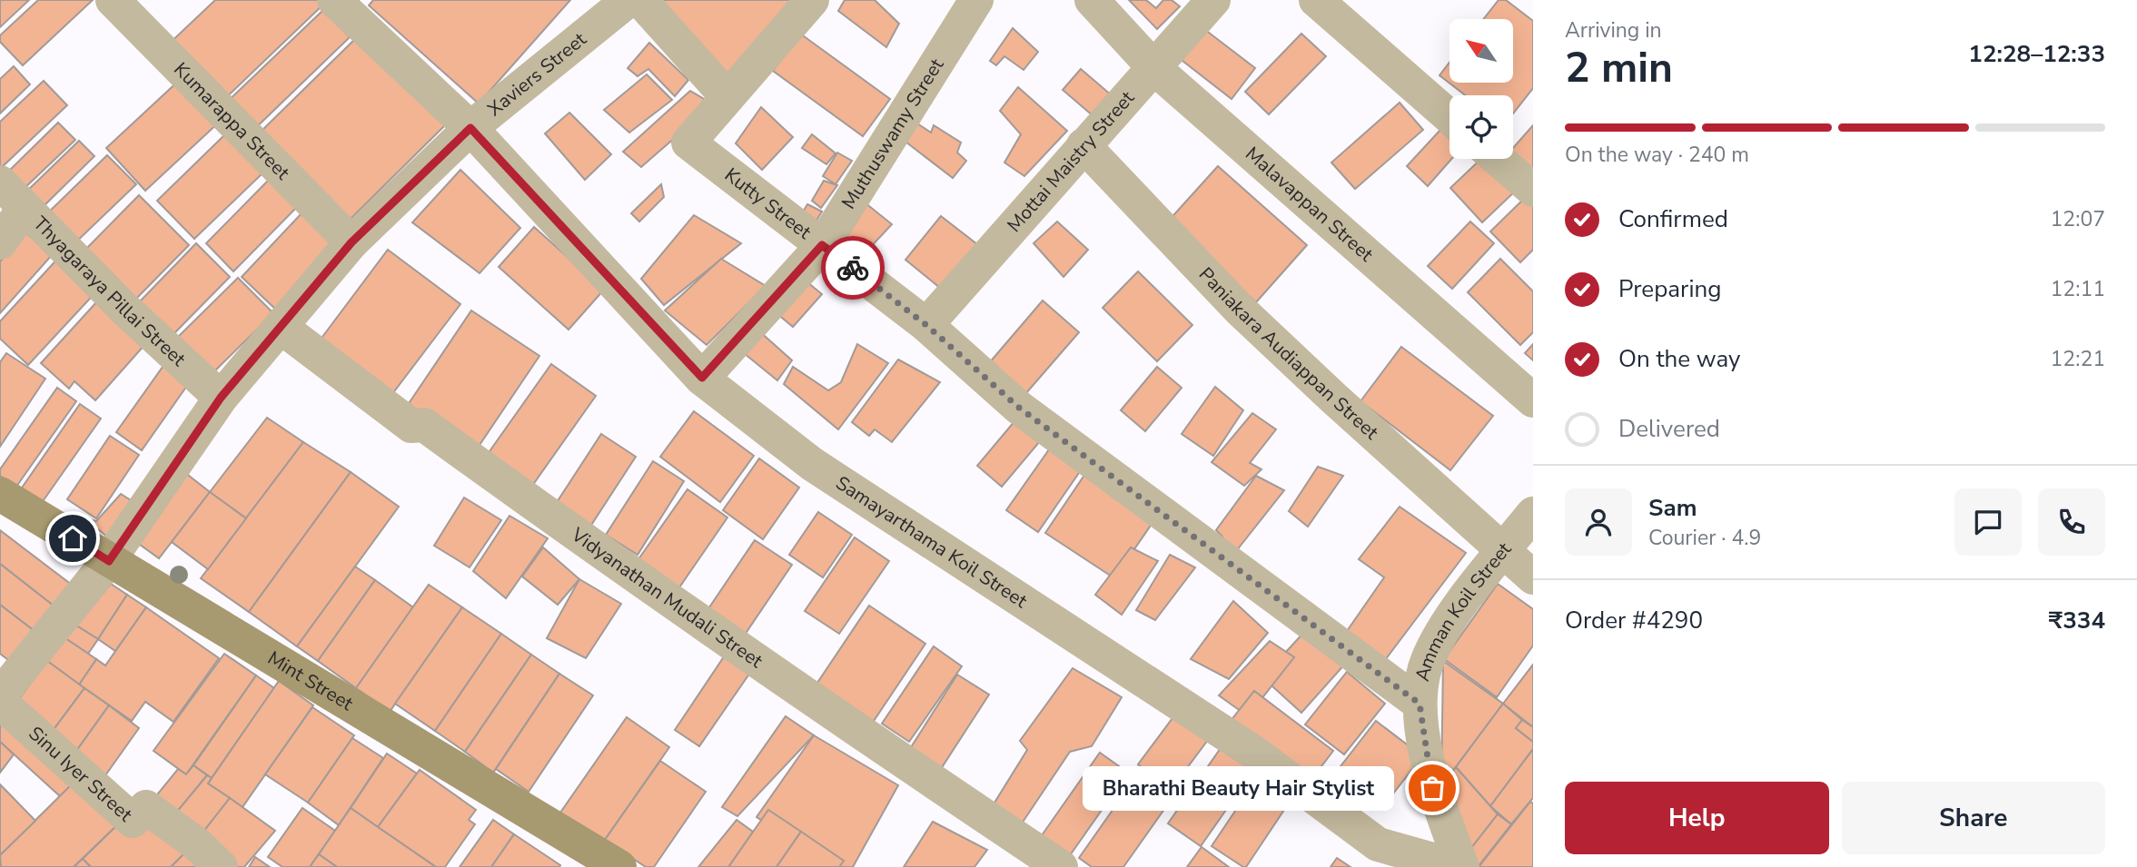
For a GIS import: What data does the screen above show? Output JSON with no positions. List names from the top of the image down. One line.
{"streets":{"street":["Xaviers Street","Kumarappa Street","Muthuswamy Street","Mottai Maistry Street","Kutty Street","Malavappan Street","Thyagaraya Pillai Street","Paniakara Audiappan Street","Samayarthama Koil Street","Vidyanathan Mudali Street","Amman Koil Street","Mint Street","Sinu Iyer Street"]},"crossings":[["Xaviers Street","Kumarappa Street"],["Xaviers Street","Thyagaraya Pillai Street"],["Xaviers Street","Samayarthama Koil Street"],["Xaviers Street","Vidyanathan Mudali Street"],["Xaviers Street","Mint Street"],["Muthuswamy Street","Kutty Street"],["Muthuswamy Street","Samayarthama Koil Street"],["Mottai Maistry Street","Kutty Street"],["Mottai Maistry Street","Malavappan Street"],["Mottai Maistry Street","Paniakara Audiappan Street"],["Kutty Street","Amman Koil Street"],["Paniakara Audiappan Street","Amman Koil Street"],["Samayarthama Koil Street","Amman Koil Street"]],"places":["Bharathi Beauty Hair Stylist"],"north":"top left","page":{"heading":["2 min","Arriving in","12:28–12:33"],"panel":["Sam","Courier · 4.9","Order #4290","₹334"],"bar":"On the way · 240 m","list":[["Confirmed","12:07"],["Preparing","12:11"],["On the way","12:21"],"Delivered"],"bubble":"Bharathi Beauty Hair Stylist","buttons":["Help","Share"]}}
